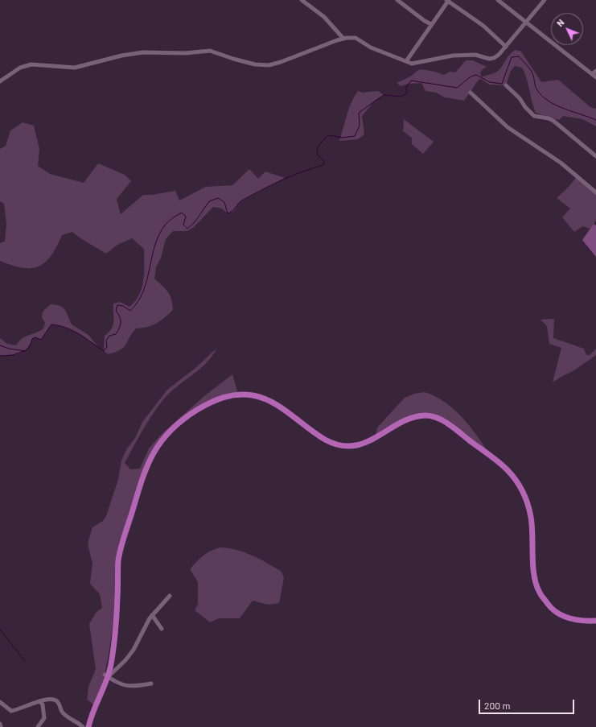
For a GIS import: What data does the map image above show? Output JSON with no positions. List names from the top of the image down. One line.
{"scale_bar":"200 m","north":"top left"}
